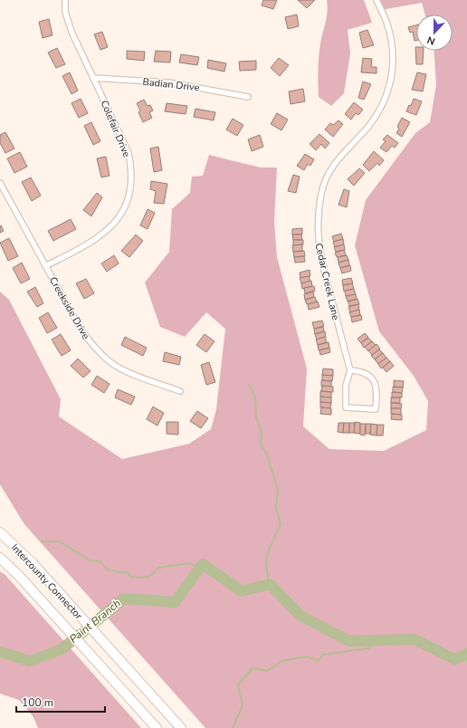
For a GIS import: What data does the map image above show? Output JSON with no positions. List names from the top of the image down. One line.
{"streets":{"highway":["Intercounty Connector"],"street":["Badian Drive","Colefair Drive","Cedar Creek Lane","Creekside Drive"]},"crossings":[["Badian Drive","Colefair Drive"],["Colefair Drive","Creekside Drive"]],"water":["Paint Branch"],"scale_bar":"100 m","north":"bottom"}
